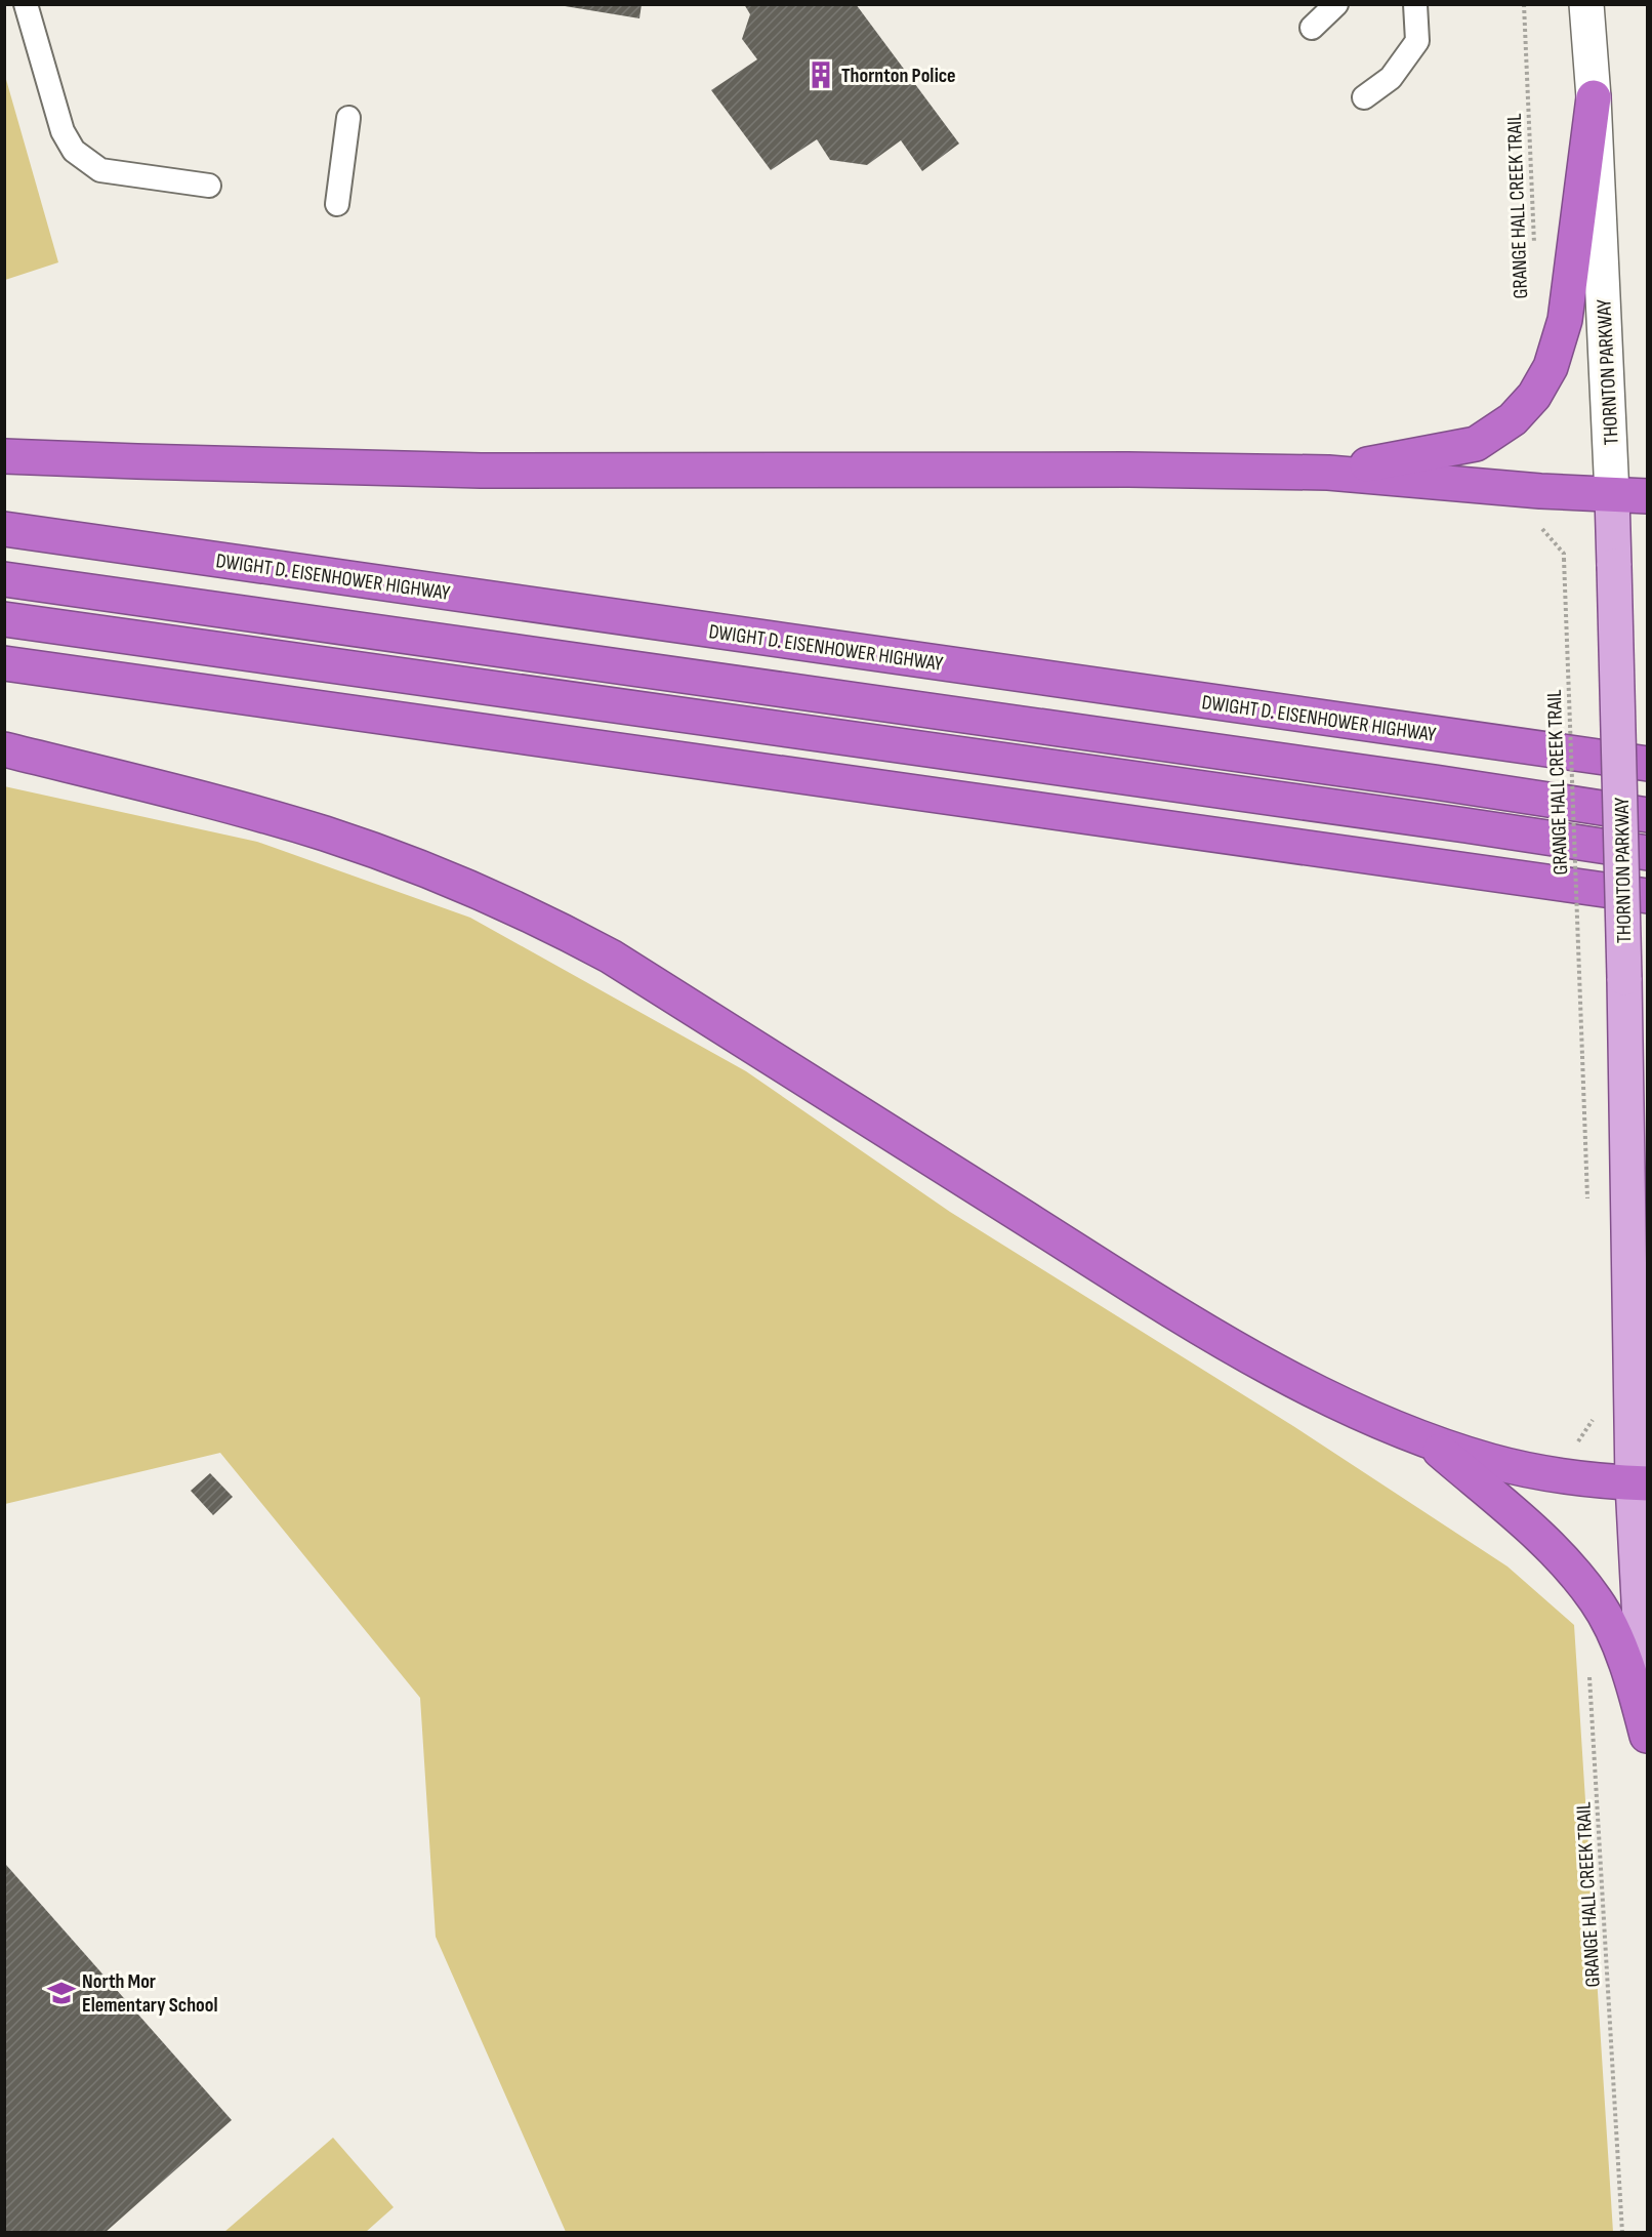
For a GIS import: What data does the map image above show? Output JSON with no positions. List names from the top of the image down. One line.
{"streets":{"highway":["DWIGHT D. EISENHOWER HIGHWAY"],"main road":["THORNTON PARKWAY"],"path":["GRANGE HALL CREEK TRAIL"]},"places":{"building":["Thornton Police"],"school or university":["North Mor Elementary School"]}}
